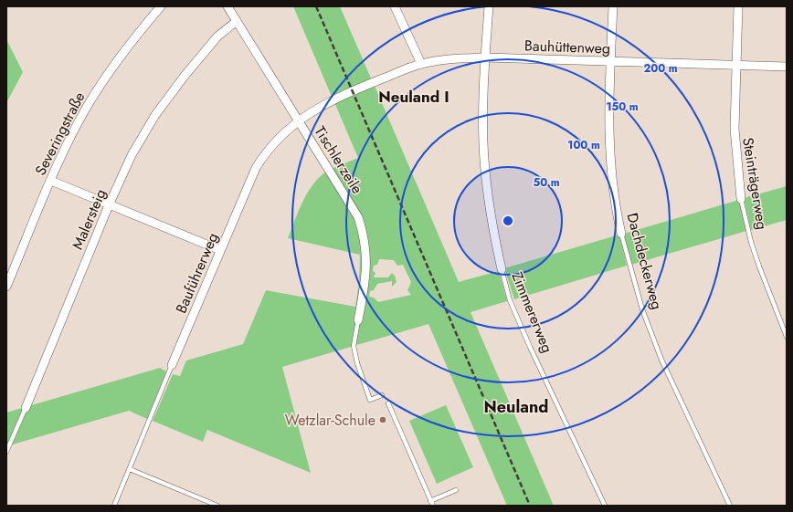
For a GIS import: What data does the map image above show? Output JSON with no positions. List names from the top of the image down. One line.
{"streets":{"street":["Bauhüttenweg","Severingstraße","Tischlerzeile","Steinträgerweg","Malersteig","Dachdeckerweg","Bauführerweg","Zimmererweg"]},"crossings":[["Bauhüttenweg","Steinträgerweg"],["Bauhüttenweg","Dachdeckerweg"],["Bauhüttenweg","Bauführerweg"],["Bauhüttenweg","Zimmererweg"],["Tischlerzeile","Malersteig"],["Tischlerzeile","Bauführerweg"]],"districts":["Neuland I","Neuland"],"places":["Wetzlar-Schule"],"rings":["200 m","150 m","100 m","50 m"]}
